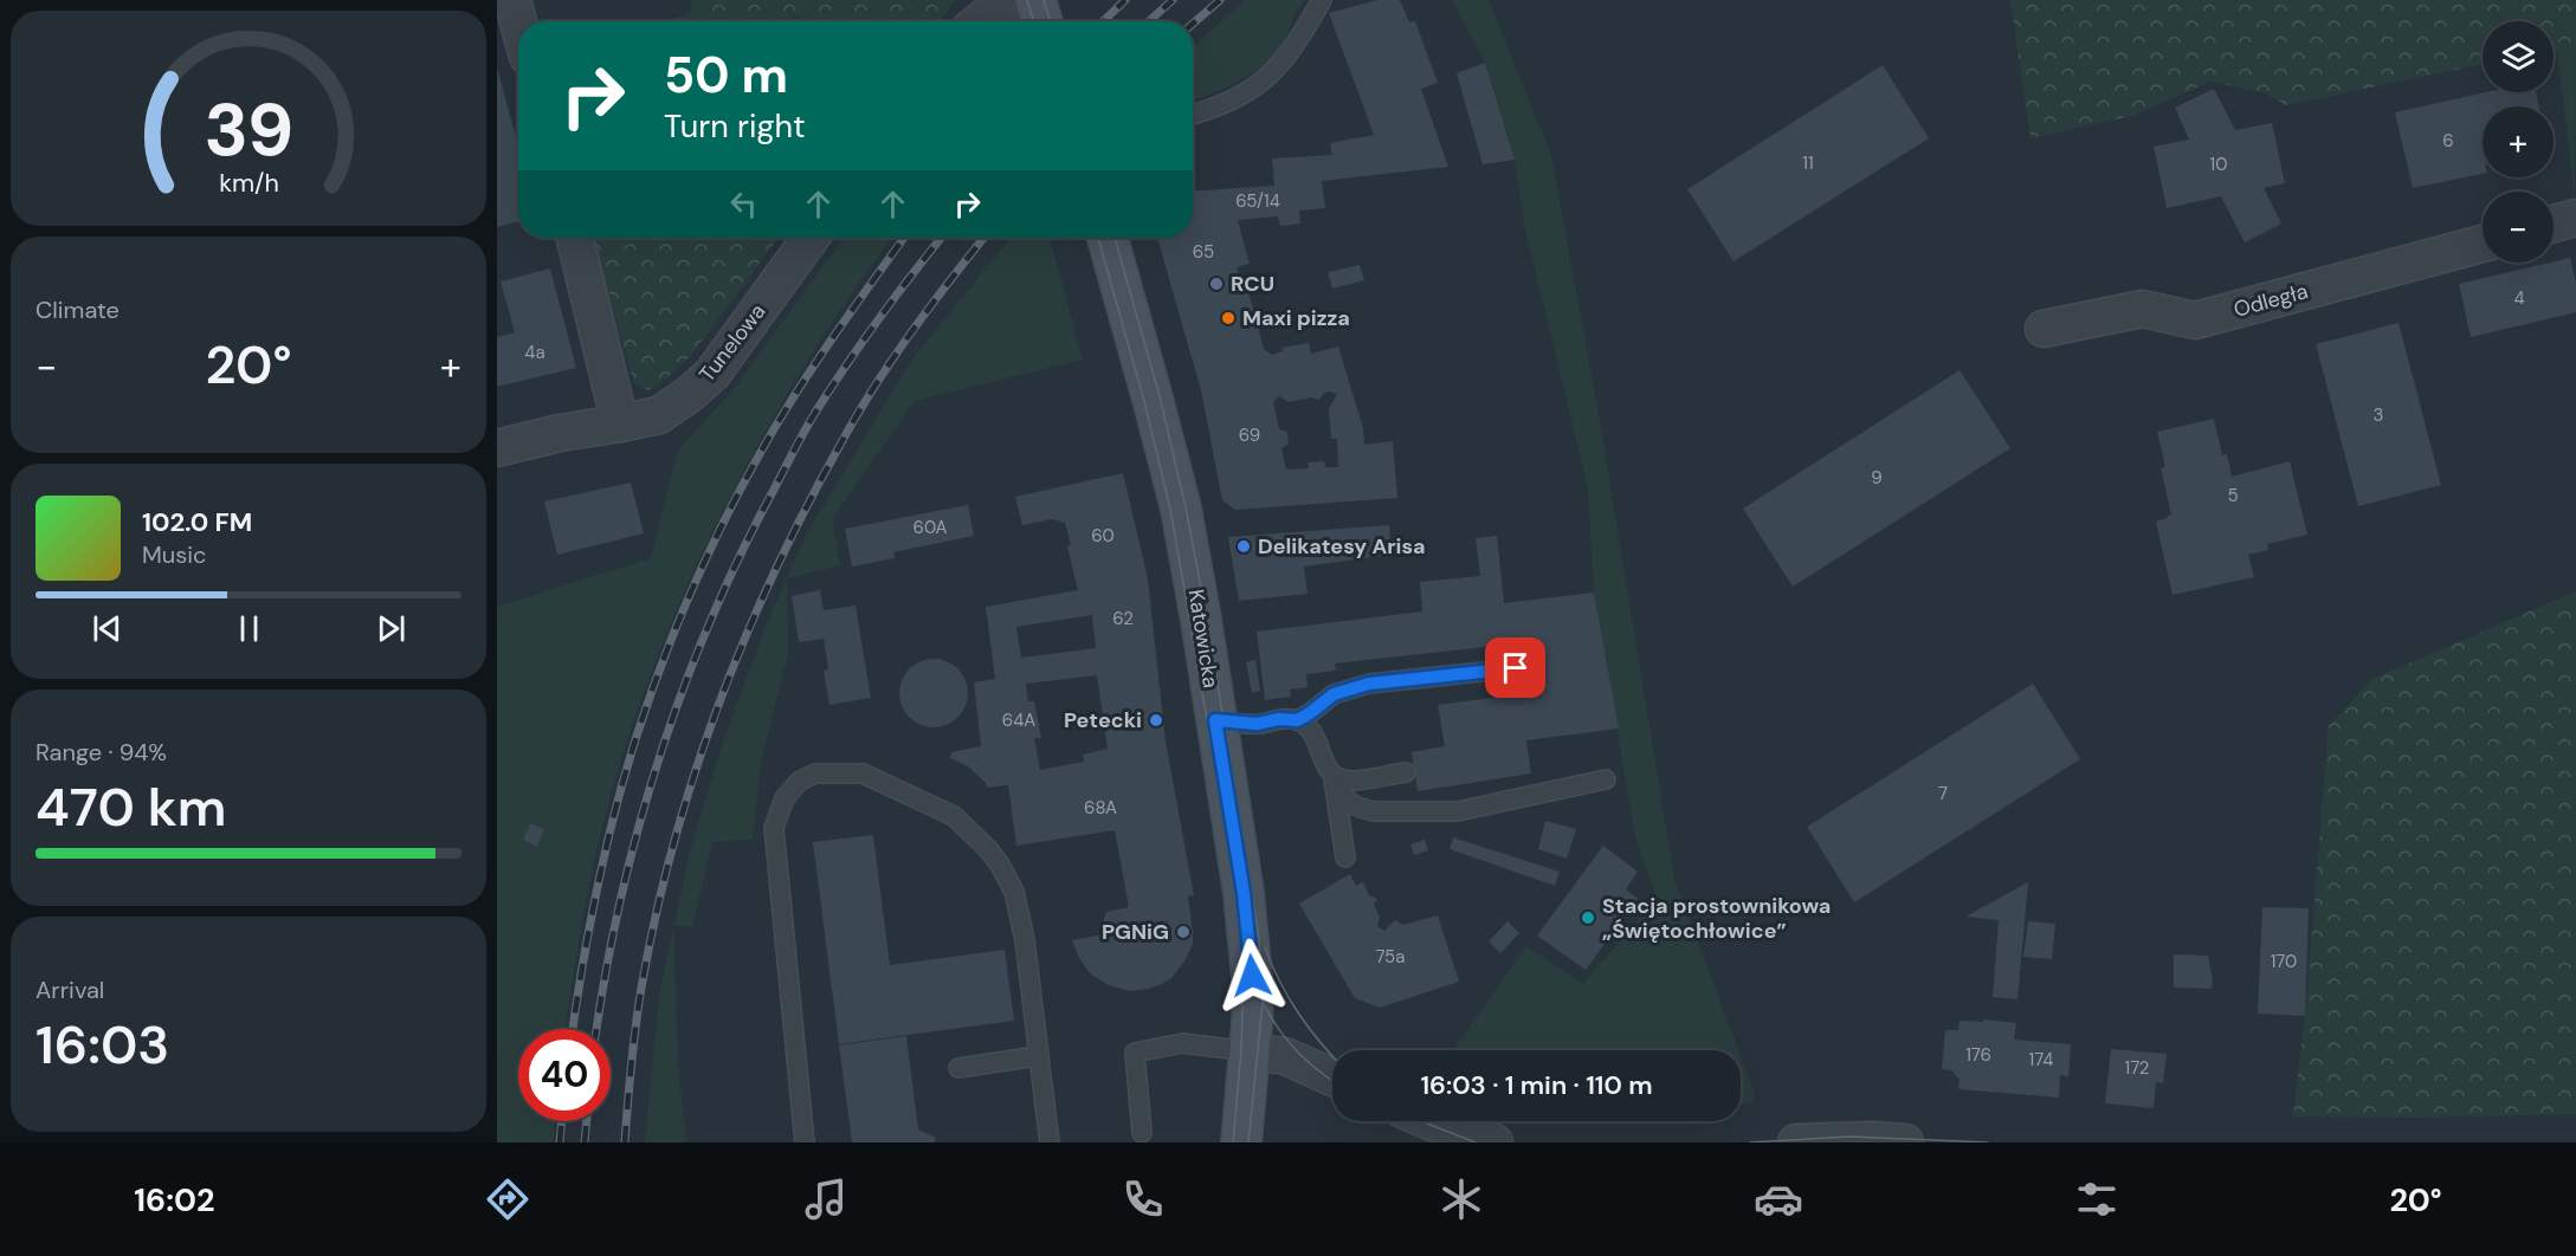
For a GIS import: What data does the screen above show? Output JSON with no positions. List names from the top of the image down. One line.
{"streets":{"street":["Odległa","Tunelowa","Katowicka"]},"places":["RCU","Maxi pizza","Delikatesy Arisa","Petecki","Stacja prostownikowa „Świętochłowice”","PGNiG"],"house_numbers":["6","11","10","65/14","65","4","4a","3","69","9","5","60A","60","62","64A","7","68A","75a","170","176","174","172"],"page":{"map_buttons":["+","−"],"turn":["50 m","Turn right"],"tile":["Climate",["Range · 94%","470 km"],["Arrival","16:03"]],"heat":["−","20°","+"],"song":["102.0 FM","Music"],"limit":"40","trip":"16:03 · 1 min · 110 m","tabs":["16:02","20°"],"gauge":["39","km/h"]}}
